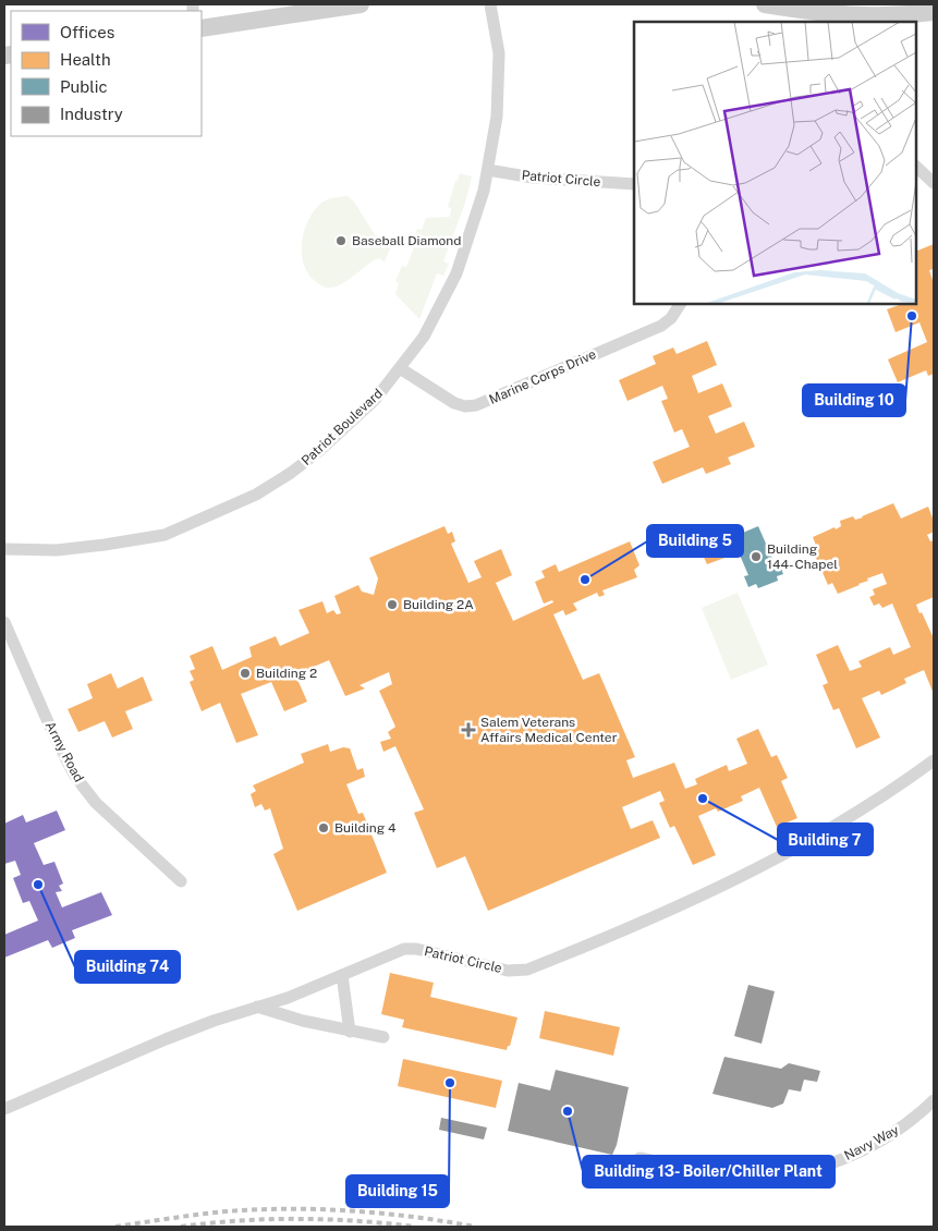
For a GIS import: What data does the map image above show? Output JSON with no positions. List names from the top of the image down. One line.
{"streets":{"street":["Patriot Circle","Marine Corps Drive","Patriot Boulevard","Army Road","Navy Way"]},"crossings":[["Patriot Circle","Patriot Boulevard"],["Marine Corps Drive","Patriot Boulevard"]],"places":{"other":["Baseball Diamond","Building 10","Building 144- Chapel","Building 5","Building 2A","Building 2","Building 7","Building 4","Building 74","Building 15","Building 13- Boiler/Chiller Plant"],"health":["Salem Veterans Affairs Medical Center"]},"legend":["Offices","Health","Public","Industry"]}
